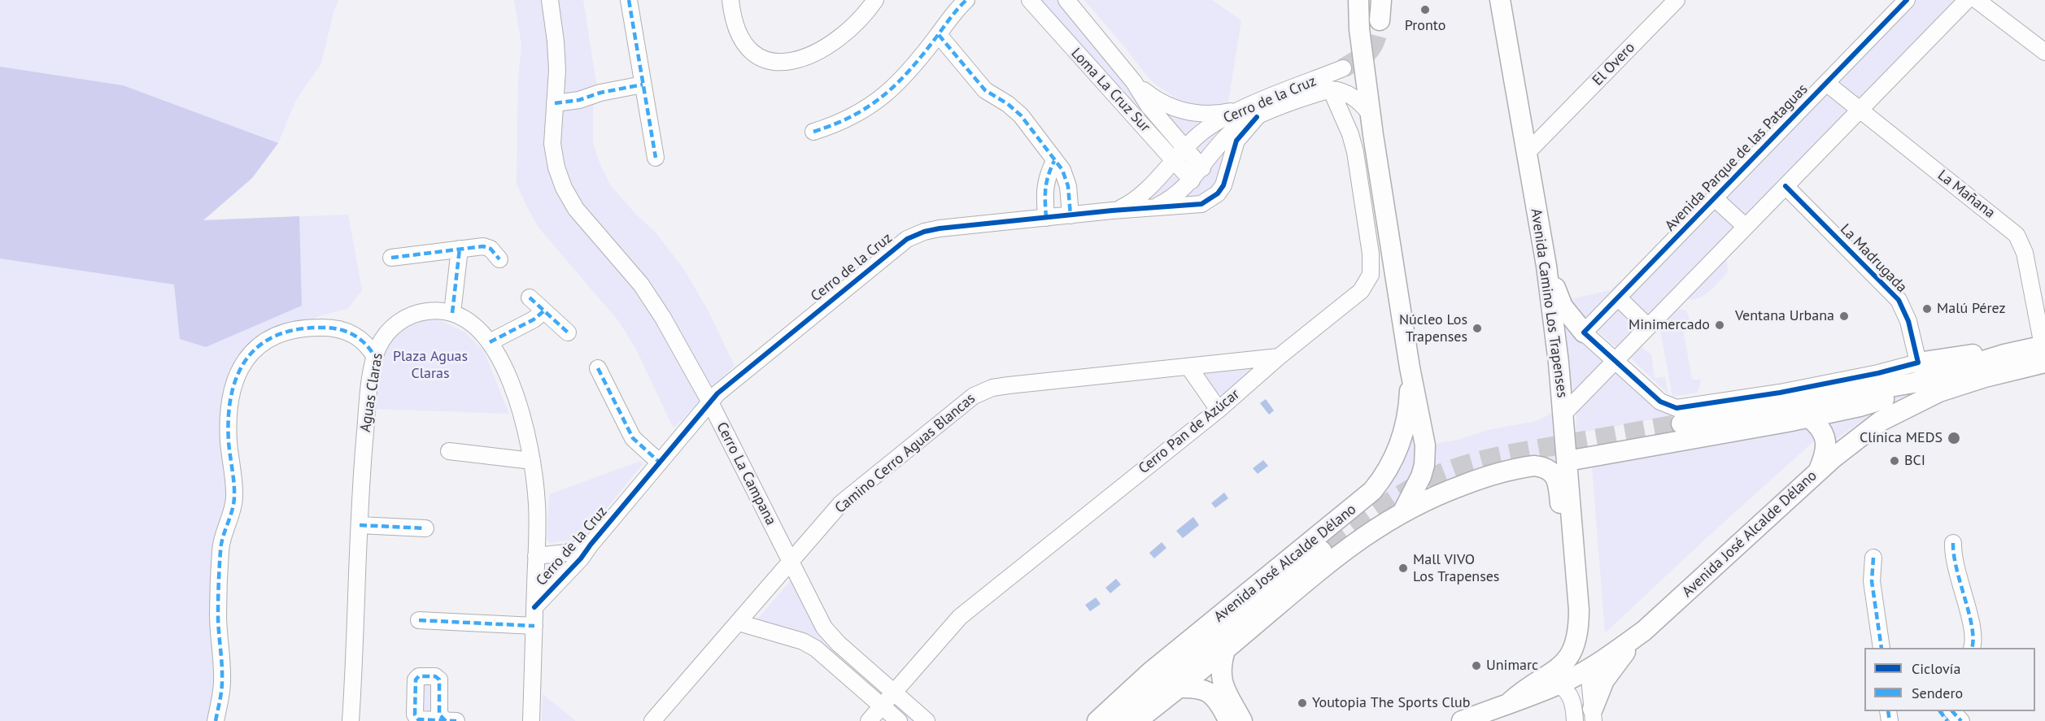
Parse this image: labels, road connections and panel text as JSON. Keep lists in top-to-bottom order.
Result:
{
  "streets": {
    "main road": ["Avenida Camino Los Trapenses", "Avenida José Alcalde Délano"],
    "street": [
      "El Overo",
      "Loma La Cruz Sur",
      "Cerro de la Cruz",
      "Avenida Parque de las Pataguas",
      "La Mañana",
      "La Madrugada",
      "Aguas Claras",
      "Cerro Pan de Azúcar",
      "Camino Cerro Aguas Blancas",
      "Cerro La Campana"
    ]
  },
  "crossings": [
    ["El Overo", "Avenida Camino Los Trapenses"],
    ["Loma La Cruz Sur", "Cerro de la Cruz"],
    ["Cerro de la Cruz", "Aguas Claras"],
    ["Cerro de la Cruz", "Cerro Pan de Azúcar"],
    ["Cerro de la Cruz", "Cerro La Campana"],
    ["Avenida Parque de las Pataguas", "La Mañana"],
    ["La Mañana", "Avenida José Alcalde Délano"],
    ["Avenida Camino Los Trapenses", "Avenida José Alcalde Délano"],
    ["Cerro Pan de Azúcar", "Camino Cerro Aguas Blancas"],
    ["Cerro Pan de Azúcar", "Cerro La Campana"],
    ["Camino Cerro Aguas Blancas", "Cerro La Campana"]
  ],
  "parks": ["Plaza Aguas Claras"],
  "places": [
    "Pronto",
    "Malú Pérez",
    "Ventana Urbana",
    "Minimercado",
    "Núcleo Los Trapenses",
    "Clínica MEDS",
    "BCI",
    "Mall VIVO Los Trapenses",
    "Unimarc",
    "Youtopia The Sports Club"
  ],
  "legend": ["Ciclovía", "Sendero"]
}
